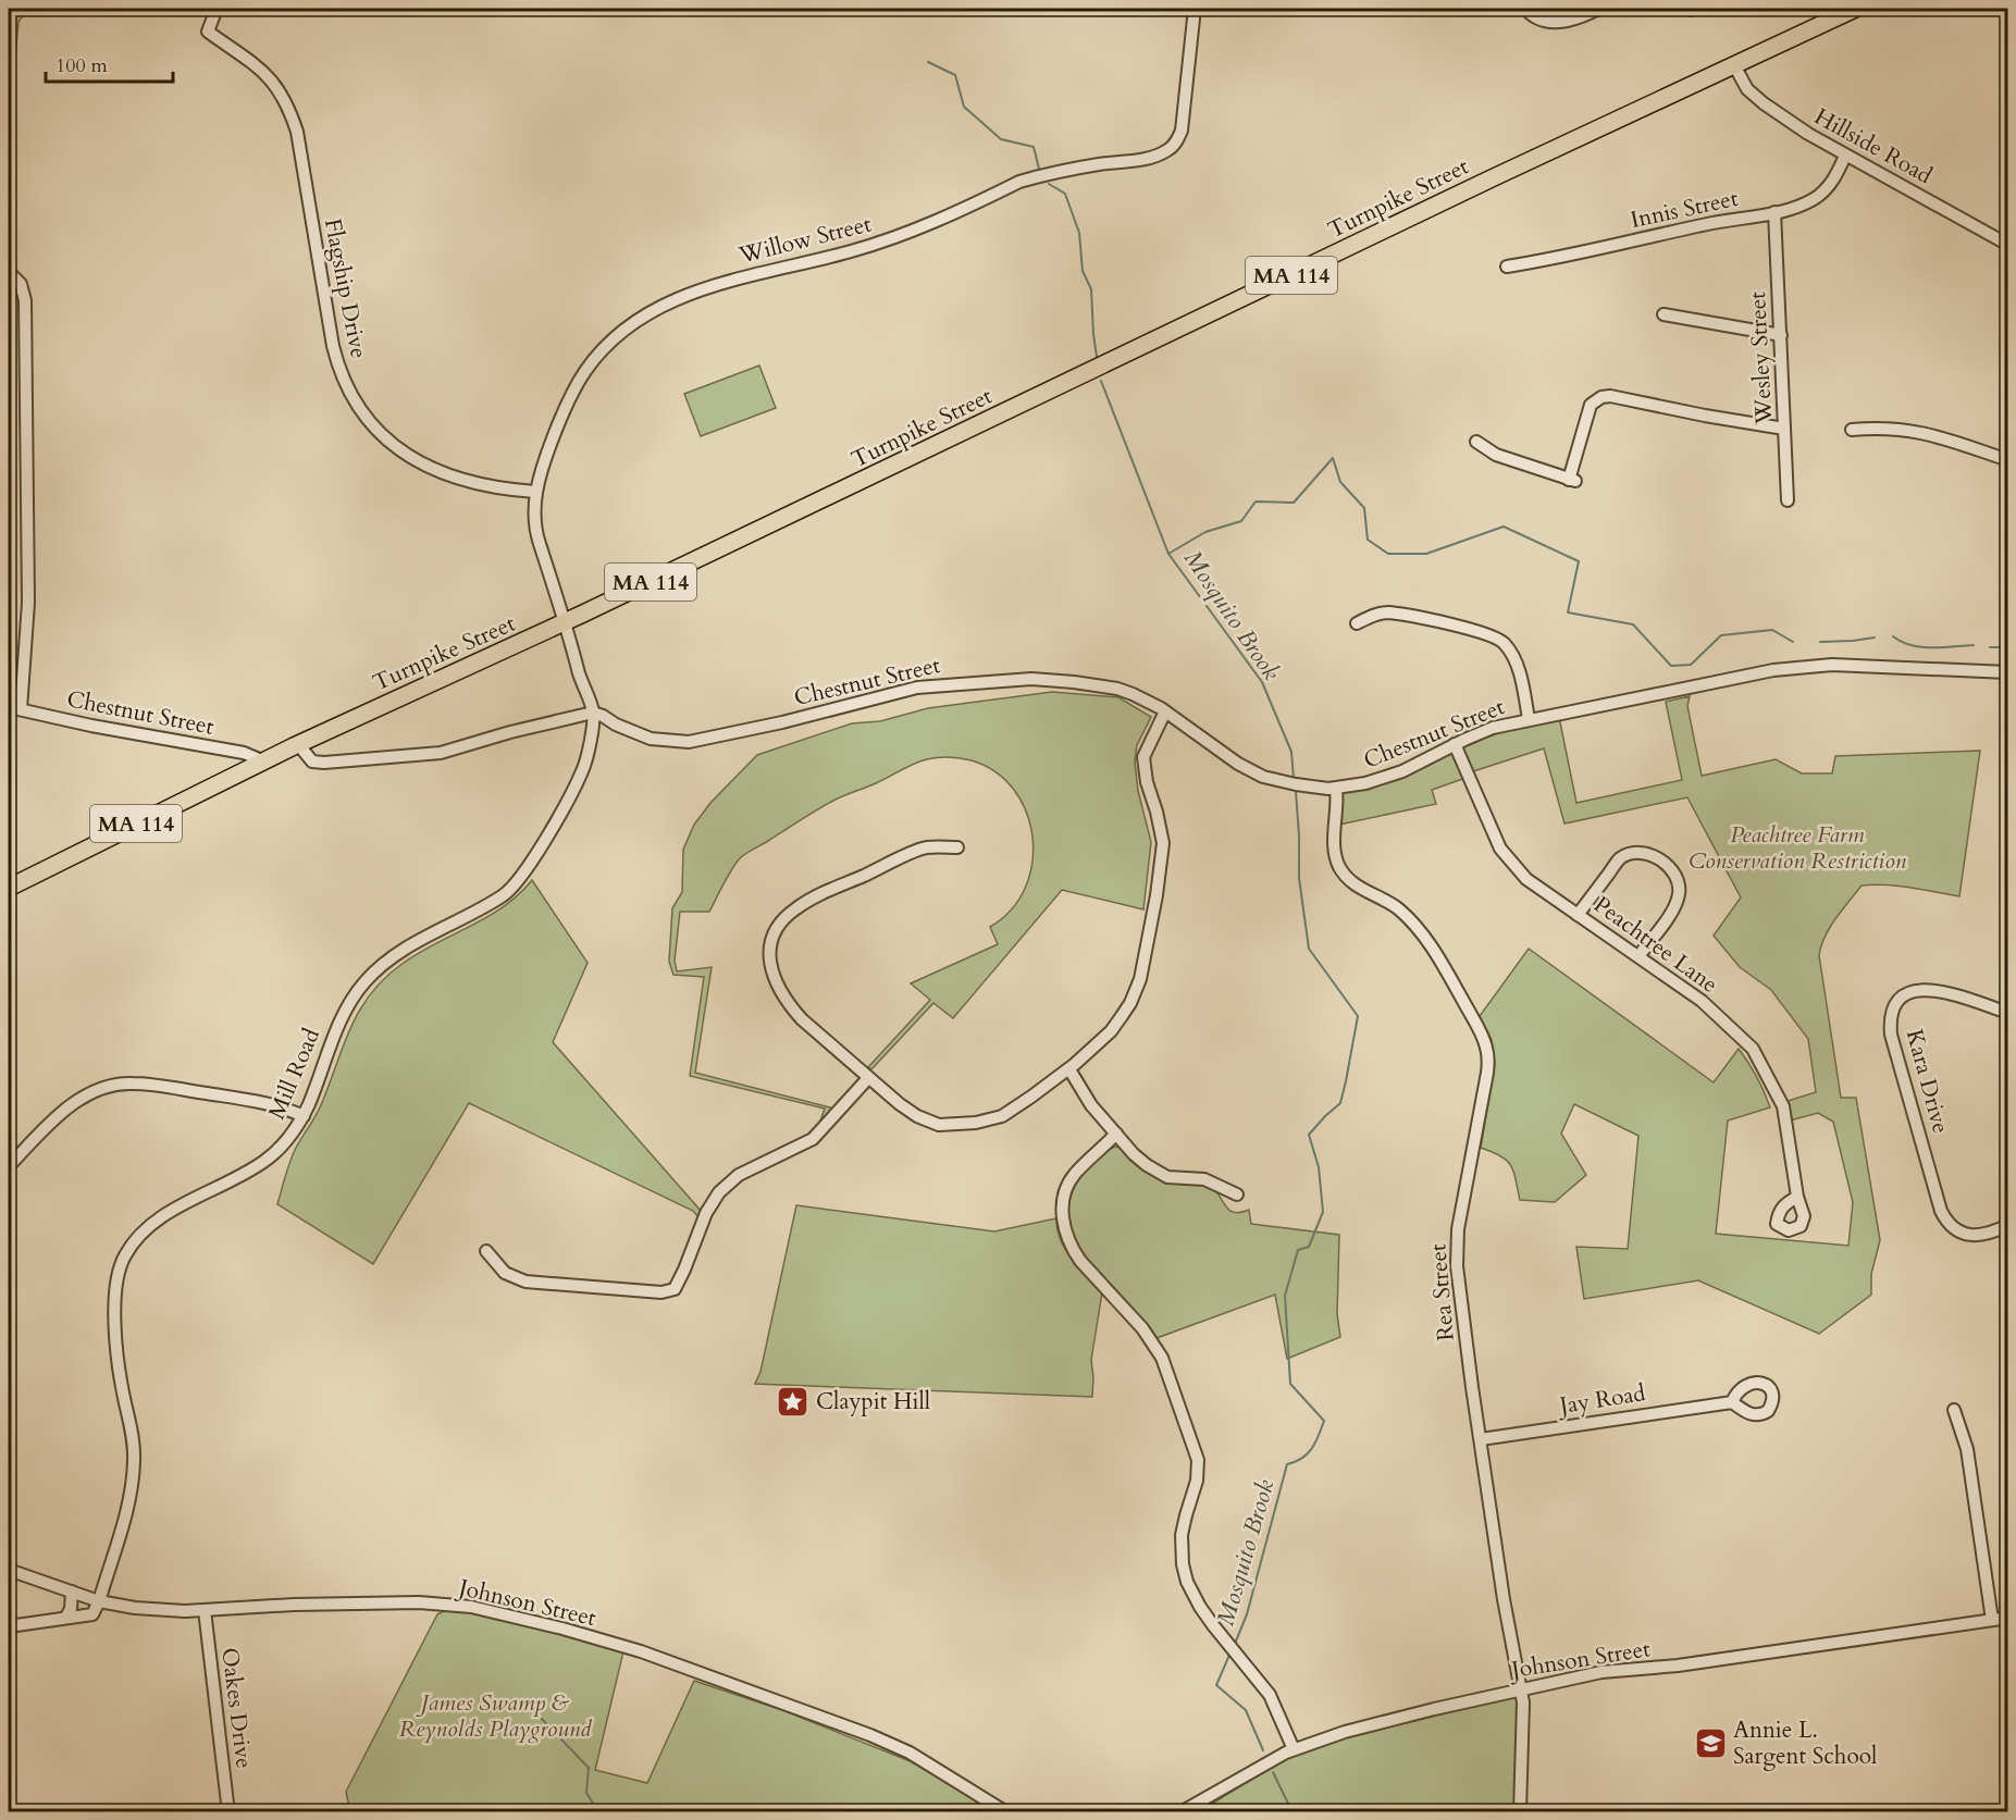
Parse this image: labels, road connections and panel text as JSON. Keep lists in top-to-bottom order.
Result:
{
  "streets": {
    "highway": ["Turnpike Street", "MA 114"],
    "street": [
      "Hillside Road",
      "Innis Street",
      "Willow Street",
      "Flagship Drive",
      "Wesley Street",
      "Chestnut Street",
      "Peachtree Lane",
      "Mill Road",
      "Kara Drive",
      "Rea Street",
      "Jay Road",
      "Johnson Street",
      "Oakes Drive"
    ]
  },
  "crossings": [
    ["Hillside Road", "Turnpike Street"],
    ["Hillside Road", "Innis Street"],
    ["Turnpike Street", "Willow Street"],
    ["Turnpike Street", "Chestnut Street"],
    ["Turnpike Street", "Mill Road"],
    ["Innis Street", "Wesley Street"],
    ["Willow Street", "Flagship Drive"],
    ["Willow Street", "Mill Road"],
    ["Chestnut Street", "Peachtree Lane"],
    ["Chestnut Street", "Mill Road"],
    ["Chestnut Street", "Rea Street"],
    ["Mill Road", "Johnson Street"],
    ["Rea Street", "Jay Road"],
    ["Rea Street", "Johnson Street"],
    ["Johnson Street", "Oakes Drive"]
  ],
  "water": ["Mosquito Brook"],
  "parks": ["Peachtree Farm Conservation Restriction", "James Swamp & Reynolds Playground"],
  "places": {
    "place": ["Claypit Hill"],
    "school or university": ["Annie L. Sargent School"]
  },
  "scale_bar": "100 m"
}
